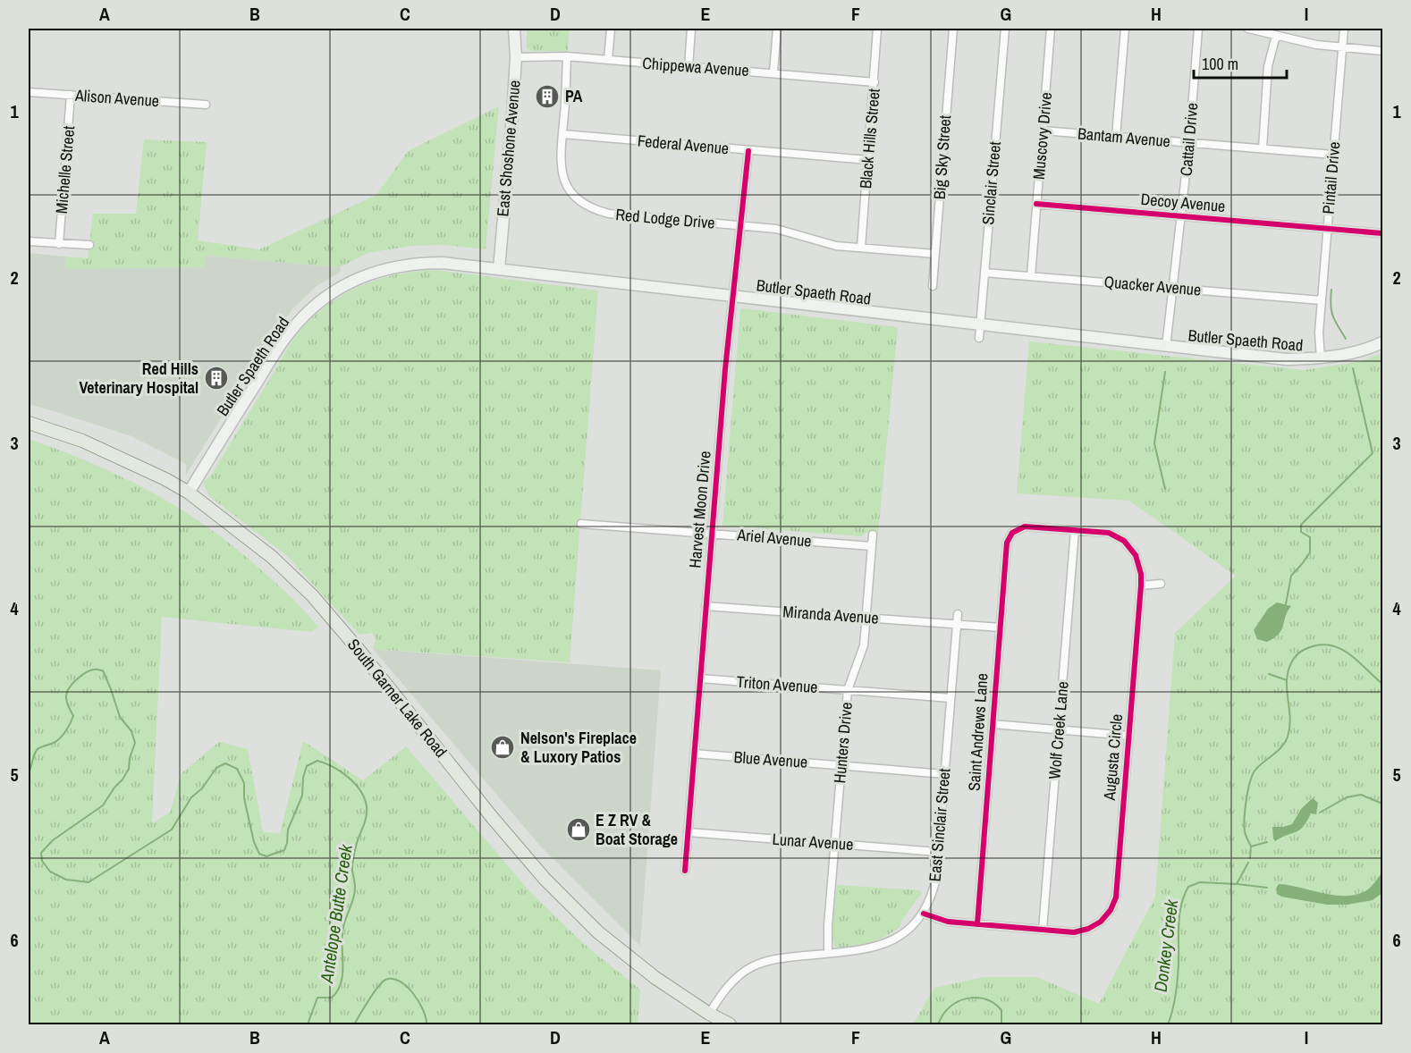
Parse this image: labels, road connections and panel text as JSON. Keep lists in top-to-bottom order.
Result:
{
  "streets": {
    "main road": ["East Shoshone Avenue", "Butler Spaeth Road", "South Garner Lake Road"],
    "street": [
      "Chippewa Avenue",
      "Alison Avenue",
      "Muscovy Drive",
      "Bantam Avenue",
      "Black Hills Street",
      "Cattail Drive",
      "Federal Avenue",
      "Big Sky Street",
      "Michelle Street",
      "Pintail Drive",
      "Sinclair Street",
      "Decoy Avenue",
      "Red Lodge Drive",
      "Quacker Avenue",
      "Harvest Moon Drive",
      "Ariel Avenue",
      "Miranda Avenue",
      "Triton Avenue",
      "Wolf Creek Lane",
      "Saint Andrews Lane",
      "Hunters Drive",
      "Augusta Circle",
      "Blue Avenue",
      "East Sinclair Street",
      "Lunar Avenue"
    ]
  },
  "crossings": [
    ["Chippewa Avenue", "Black Hills Street"],
    ["Chippewa Avenue", "East Shoshone Avenue"],
    ["Chippewa Avenue", "Red Lodge Drive"],
    ["Alison Avenue", "Michelle Street"],
    ["Muscovy Drive", "Bantam Avenue"],
    ["Muscovy Drive", "Decoy Avenue"],
    ["Muscovy Drive", "Quacker Avenue"],
    ["Bantam Avenue", "Cattail Drive"],
    ["Bantam Avenue", "Pintail Drive"],
    ["Black Hills Street", "Federal Avenue"],
    ["Black Hills Street", "Red Lodge Drive"],
    ["Cattail Drive", "Decoy Avenue"],
    ["Cattail Drive", "Quacker Avenue"],
    ["Cattail Drive", "Butler Spaeth Road"],
    ["Federal Avenue", "Red Lodge Drive"],
    ["Federal Avenue", "Harvest Moon Drive"],
    ["East Shoshone Avenue", "Butler Spaeth Road"],
    ["Big Sky Street", "Red Lodge Drive"],
    ["Pintail Drive", "Decoy Avenue"],
    ["Pintail Drive", "Quacker Avenue"],
    ["Pintail Drive", "Butler Spaeth Road"],
    ["Sinclair Street", "Quacker Avenue"],
    ["Sinclair Street", "Butler Spaeth Road"],
    ["Red Lodge Drive", "Harvest Moon Drive"],
    ["Butler Spaeth Road", "Harvest Moon Drive"],
    ["Butler Spaeth Road", "South Garner Lake Road"],
    ["Harvest Moon Drive", "Ariel Avenue"],
    ["Harvest Moon Drive", "Miranda Avenue"],
    ["Harvest Moon Drive", "Triton Avenue"],
    ["Harvest Moon Drive", "Blue Avenue"],
    ["Harvest Moon Drive", "Lunar Avenue"],
    ["Ariel Avenue", "Hunters Drive"],
    ["Miranda Avenue", "Saint Andrews Lane"],
    ["Miranda Avenue", "Hunters Drive"],
    ["Miranda Avenue", "East Sinclair Street"],
    ["Triton Avenue", "Hunters Drive"],
    ["Triton Avenue", "East Sinclair Street"],
    ["South Garner Lake Road", "East Sinclair Street"],
    ["Wolf Creek Lane", "Augusta Circle"],
    ["Saint Andrews Lane", "Augusta Circle"],
    ["Hunters Drive", "Blue Avenue"],
    ["Hunters Drive", "East Sinclair Street"],
    ["Hunters Drive", "Lunar Avenue"],
    ["Augusta Circle", "East Sinclair Street"],
    ["Blue Avenue", "East Sinclair Street"],
    ["East Sinclair Street", "Lunar Avenue"]
  ],
  "water": ["Antelope Butte Creek", "Donkey Creek"],
  "places": {
    "building": ["PA", "Red Hills Veterinary Hospital"],
    "shop": ["Nelson's Fireplace & Luxory Patios", "E Z RV & Boat Storage"]
  },
  "scale_bar": "100 m",
  "grid": {
    "columns": [
      "A",
      "B",
      "C",
      "D",
      "E",
      "F",
      "G",
      "H",
      "I"
    ],
    "rows": [
      "1",
      "2",
      "3",
      "4",
      "5",
      "6"
    ]
  }
}
